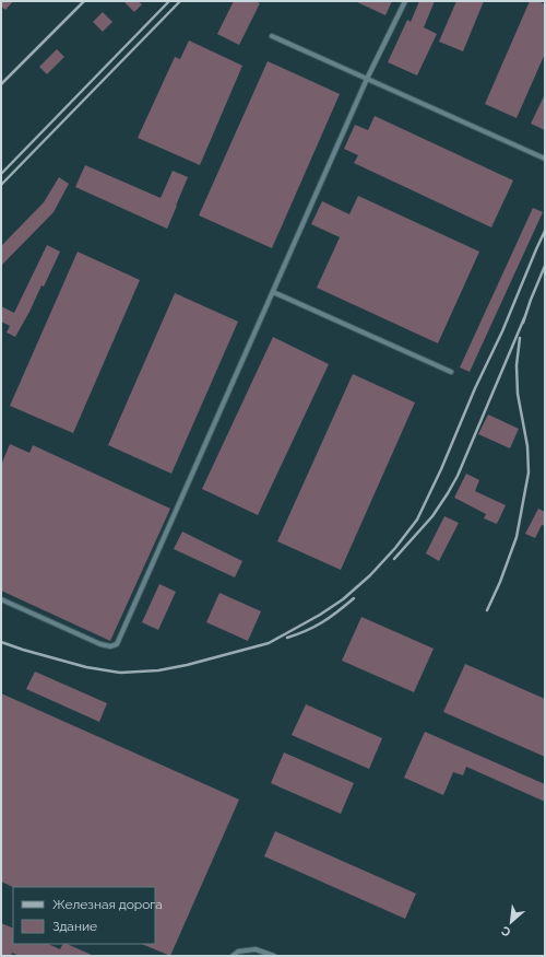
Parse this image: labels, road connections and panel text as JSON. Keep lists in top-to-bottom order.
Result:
{
  "legend": ["Железная дорога", "Здание"],
  "north": "bottom left"
}
